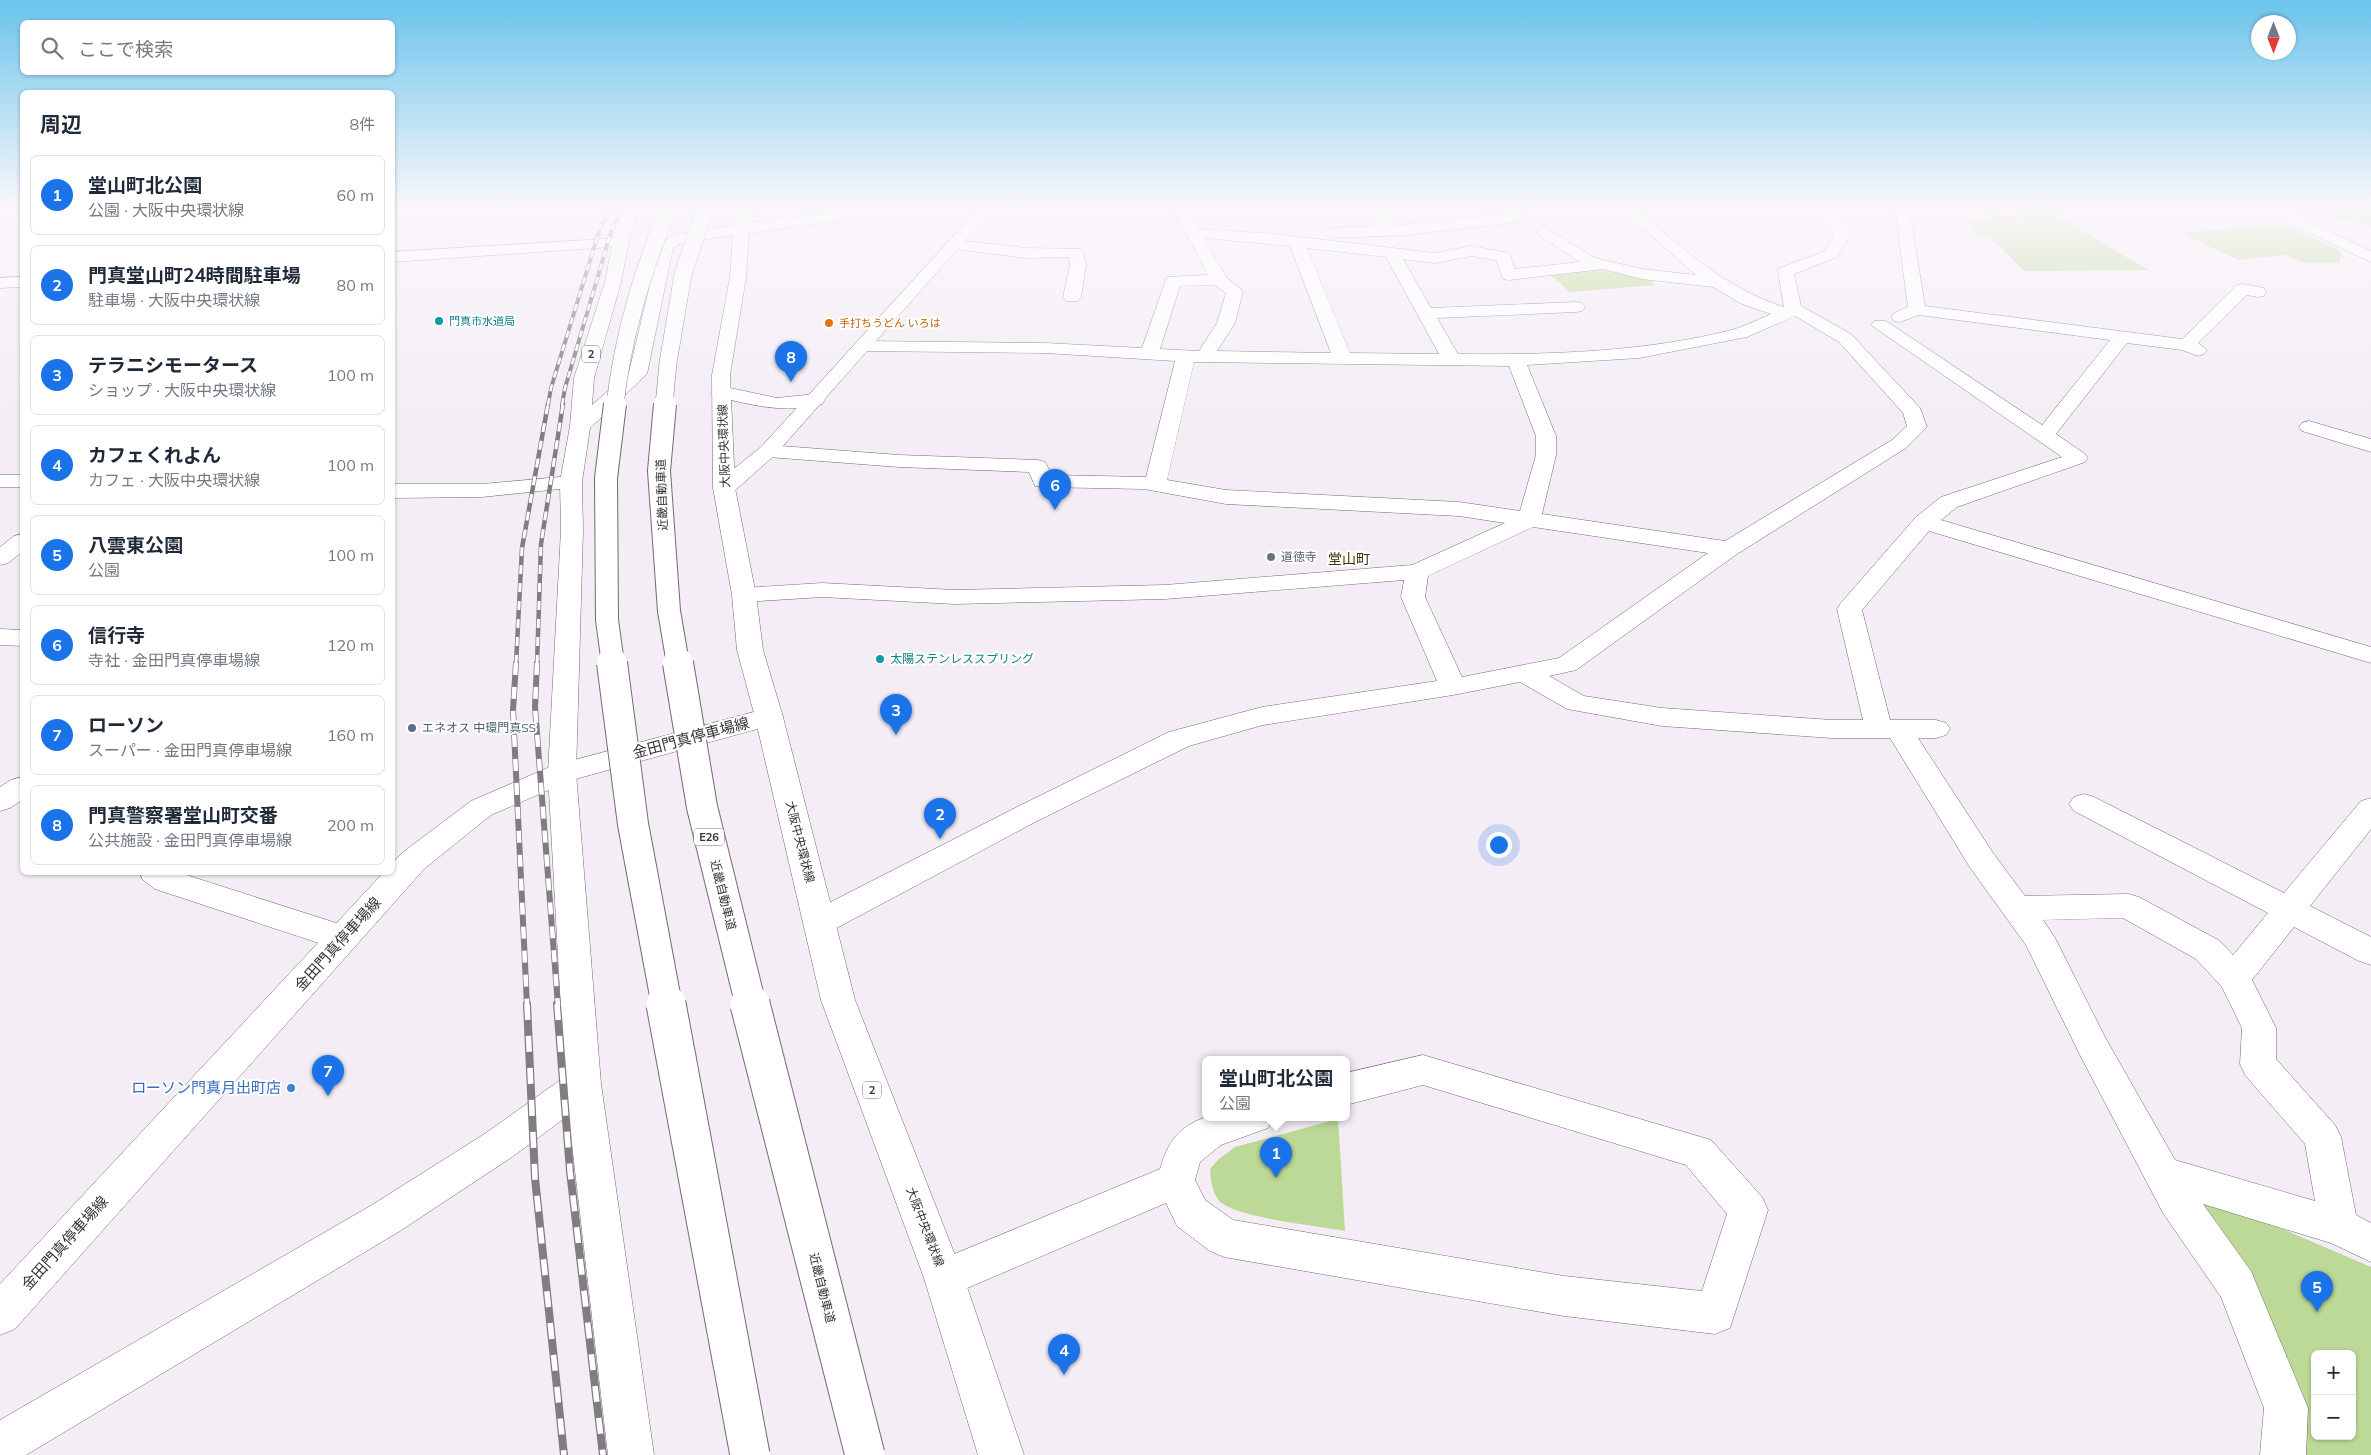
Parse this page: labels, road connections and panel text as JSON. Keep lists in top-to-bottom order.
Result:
{
  "streets": {
    "main road": [
      "2",
      "大阪中央環状線",
      "近畿自動車道",
      "金田門真停車場線",
      "E26"
    ]
  },
  "crossings": [
    ["2", "金田門真停車場線"],
    ["大阪中央環状線", "金田門真停車場線"]
  ],
  "districts": ["堂山町"],
  "places": [
    "門真市水道局",
    "手打ちうどん いろは",
    "道徳寺",
    "太陽ステンレススプリング",
    "エネオス 中環門真SS",
    "ローソン門真月出町店"
  ],
  "north": "bottom",
  "page": {
    "search": "ここで検索",
    "heading": ["周辺", "8件"],
    "list": [
      {
        "mark": "1",
        "name": "堂山町北公園",
        "note": "公園 · 大阪中央環状線",
        "value": "60 m"
      },
      {
        "mark": "2",
        "name": "門真堂山町24時間駐車場",
        "note": "駐車場 · 大阪中央環状線",
        "value": "80 m"
      },
      {
        "mark": "3",
        "name": "テラニシモータース",
        "note": "ショップ · 大阪中央環状線",
        "value": "100 m"
      },
      {
        "mark": "4",
        "name": "カフェくれよん",
        "note": "カフェ · 大阪中央環状線",
        "value": "100 m"
      },
      {
        "mark": "5",
        "name": "八雲東公園",
        "note": "公園",
        "value": "100 m"
      },
      {
        "mark": "6",
        "name": "信行寺",
        "note": "寺社 · 金田門真停車場線",
        "value": "120 m"
      },
      {
        "mark": "7",
        "name": "ローソン",
        "note": "スーパー · 金田門真停車場線",
        "value": "160 m"
      },
      {
        "mark": "8",
        "name": "門真警察署堂山町交番",
        "note": "公共施設 · 金田門真停車場線",
        "value": "200 m"
      }
    ],
    "pins": [
      "8",
      "6",
      "3",
      "2",
      "7",
      "1",
      "5",
      "4"
    ],
    "popup": ["堂山町北公園", "公園"],
    "map_buttons": ["+", "−"]
  }
}
